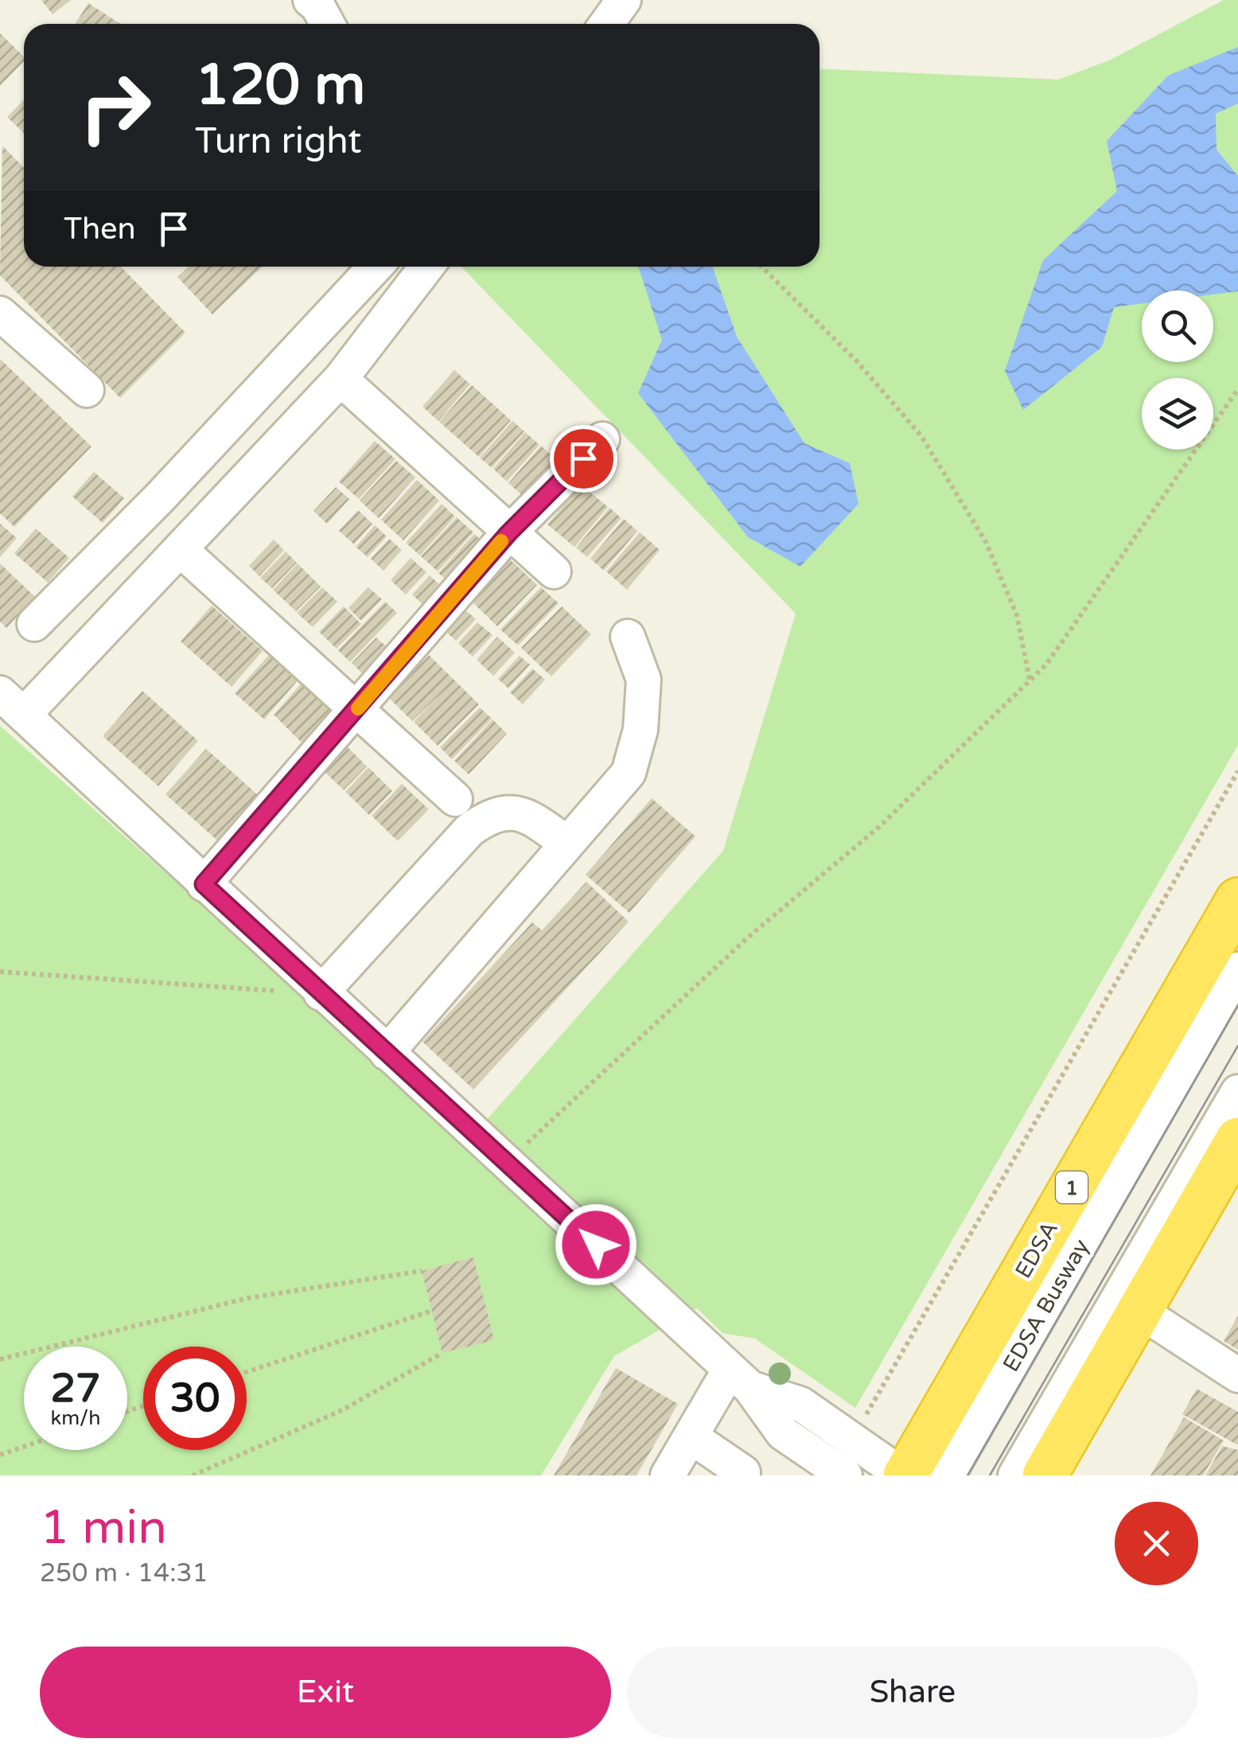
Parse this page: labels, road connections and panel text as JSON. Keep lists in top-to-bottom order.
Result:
{
  "streets": {
    "highway": ["1", "EDSA"],
    "street": ["EDSA Busway"]
  },
  "page": {
    "turn": ["120 m", "Turn right"],
    "then": "Then",
    "speed": "27 km/h",
    "limit": "30",
    "heading": ["1 min", "250 m · 14:31"],
    "buttons": ["Exit", "Share"]
  }
}
